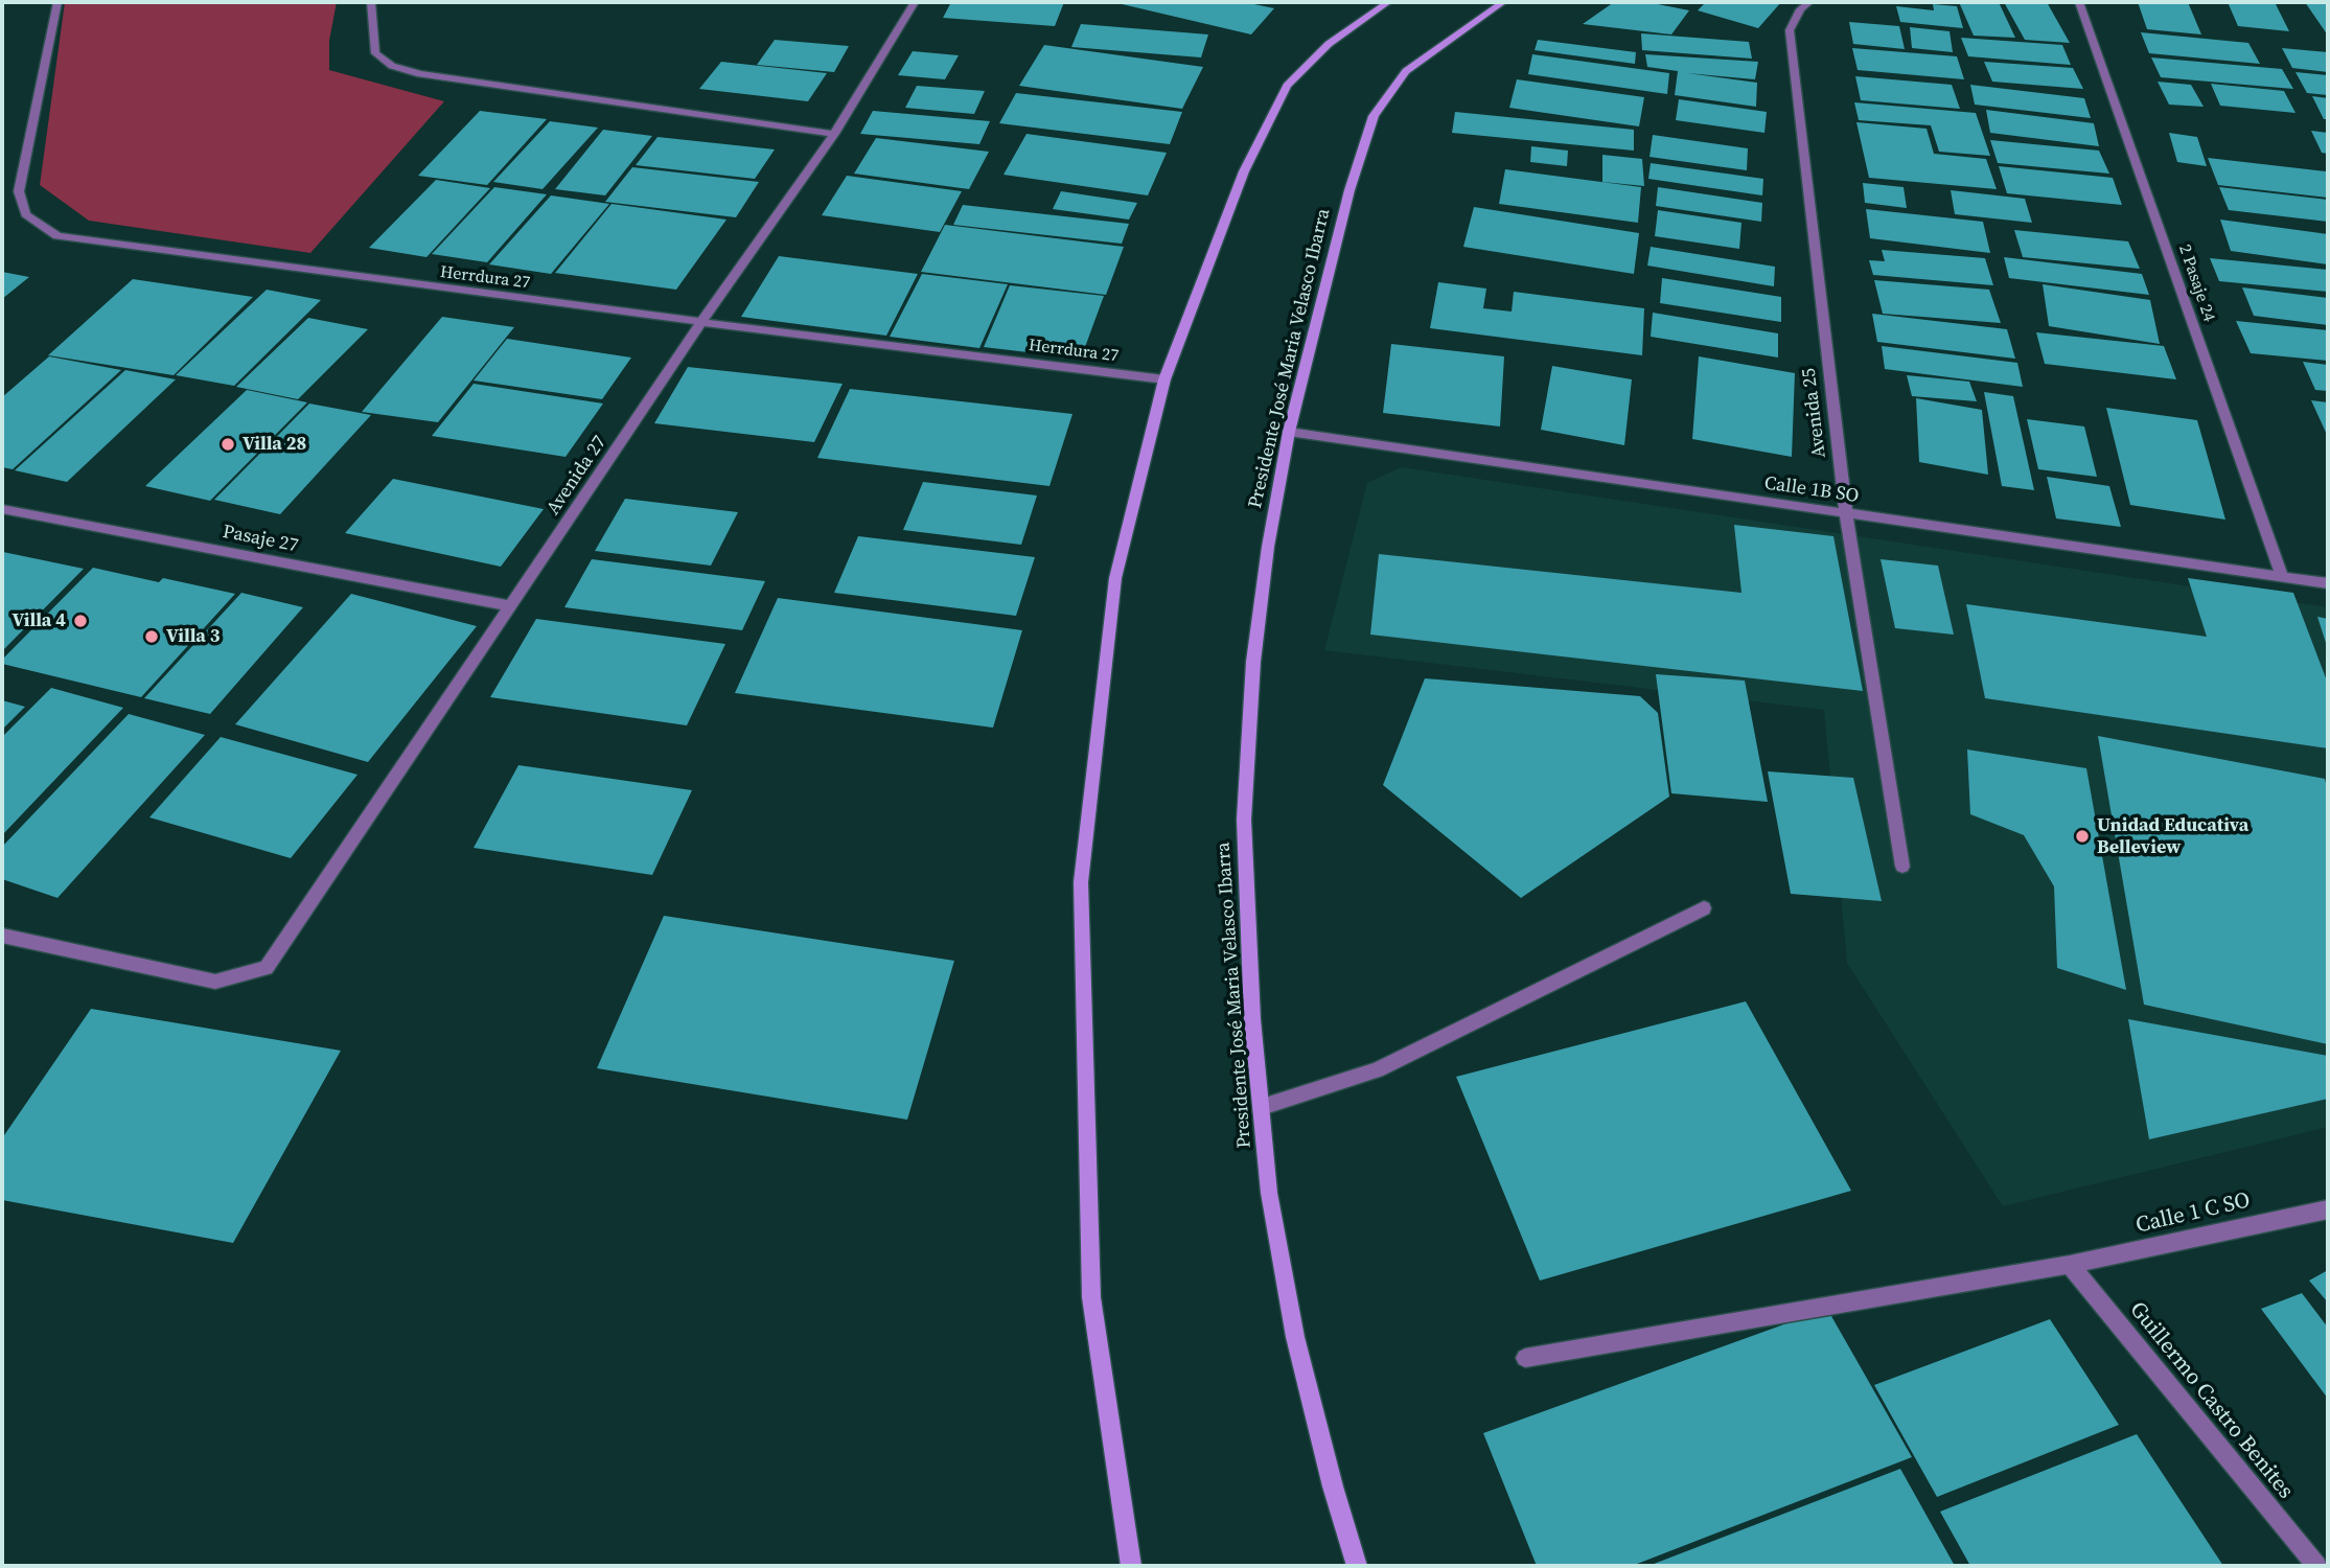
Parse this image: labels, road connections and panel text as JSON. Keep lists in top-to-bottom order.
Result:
{
  "streets": {
    "main road": ["Presidente José Maria Velasco Ibarra"],
    "street": [
      "Herrdura 27",
      "2 Pasaje 24",
      "Avenida 25",
      "Avenida 27",
      "Calle 1B SO",
      "Pasaje 27",
      "Calle 1 C SO",
      "Guillermo Castro Benites"
    ]
  },
  "crossings": [
    ["Herrdura 27", "Avenida 27"],
    ["2 Pasaje 24", "Calle 1B SO"],
    ["Presidente José Maria Velasco Ibarra", "Calle 1B SO"],
    ["Avenida 25", "Calle 1B SO"],
    ["Avenida 27", "Pasaje 27"],
    ["Calle 1 C SO", "Guillermo Castro Benites"]
  ],
  "places": [
    "Villa 28",
    "Villa 4",
    "Villa 3",
    "Unidad Educativa Belleview"
  ]
}
